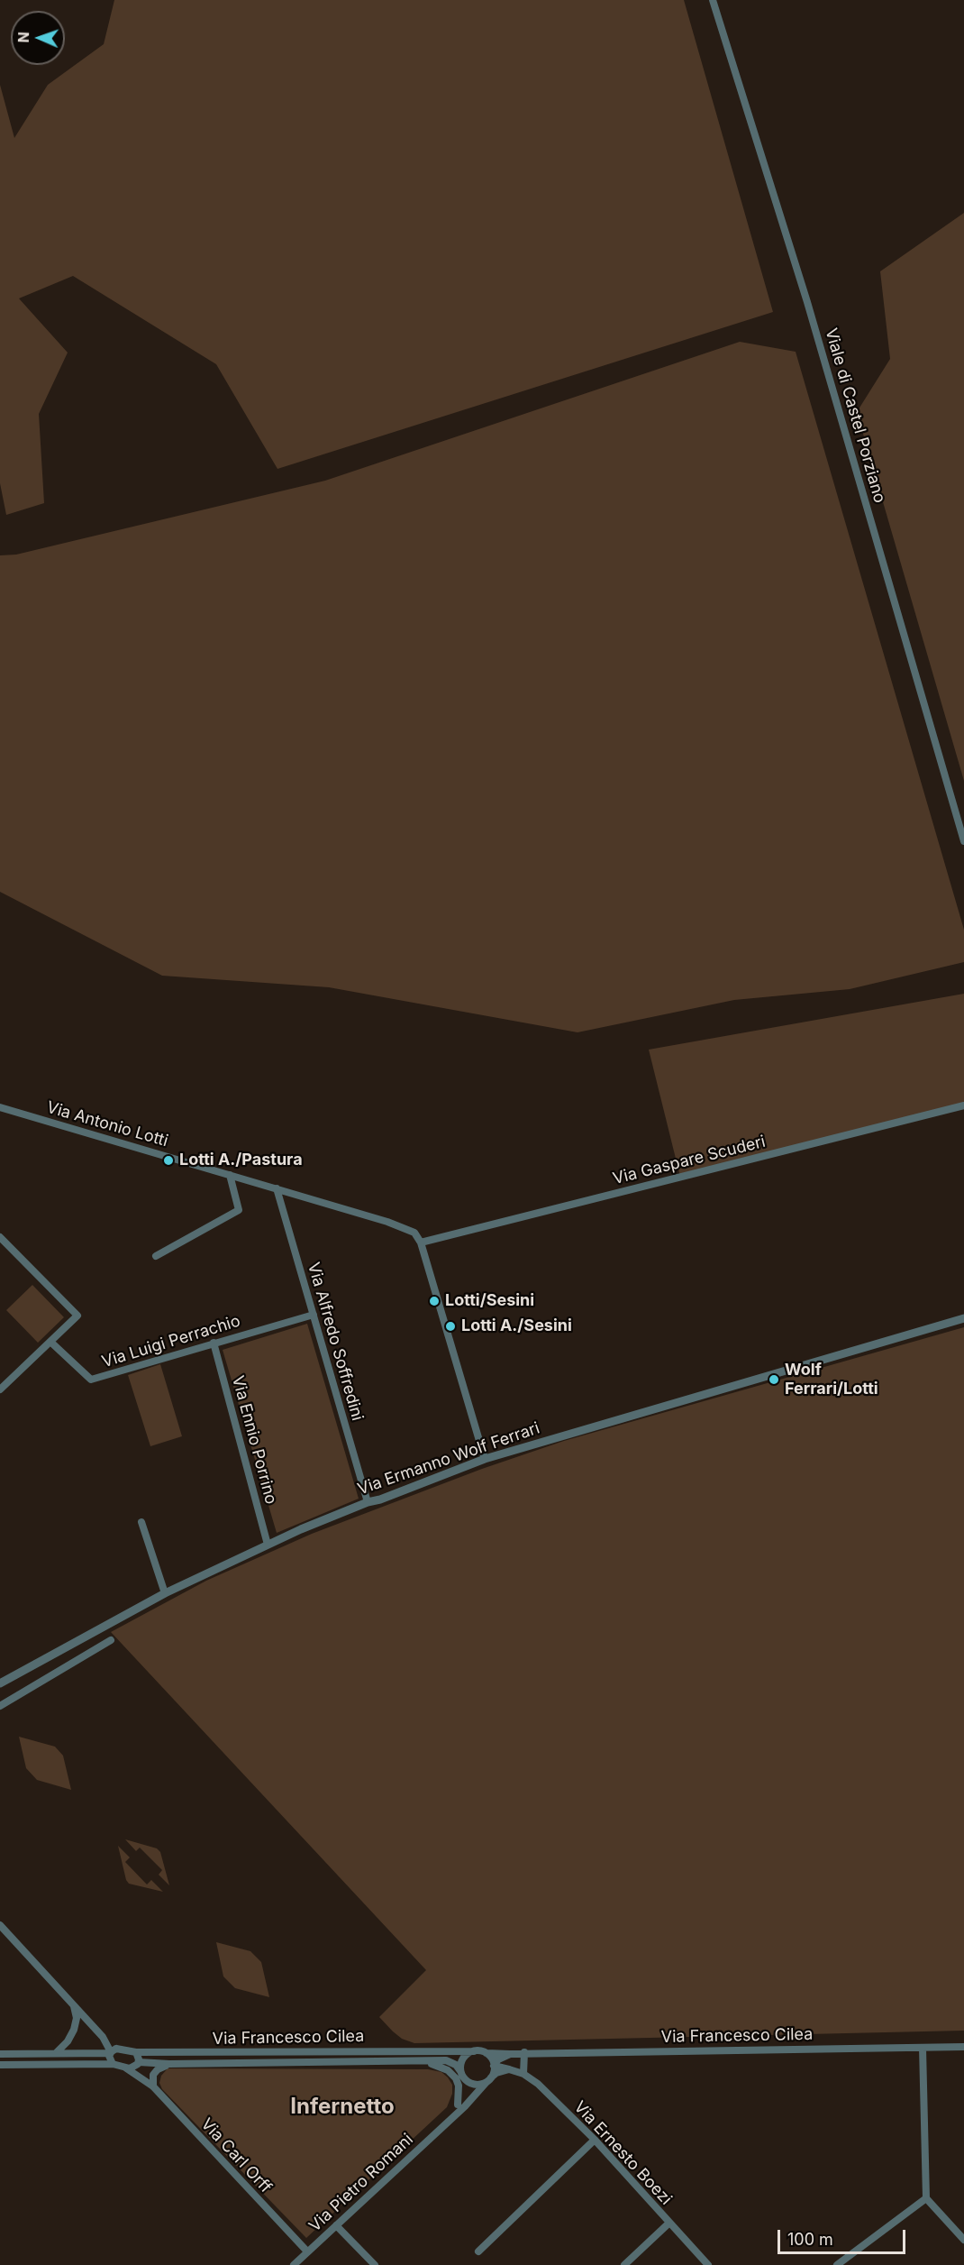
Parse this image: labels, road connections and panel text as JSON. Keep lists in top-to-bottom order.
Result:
{
  "streets": {
    "street": [
      "Viale di Castel Porziano",
      "Via Antonio Lotti",
      "Via Gaspare Scuderi",
      "Via Luigi Perrachio",
      "Via Alfredo Soffredini",
      "Via Ennio Porrino",
      "Via Ermanno Wolf Ferrari",
      "Via Francesco Cilea",
      "Via Ernesto Boezi",
      "Via Carl Orff",
      "Via Pietro Romani"
    ]
  },
  "crossings": [
    ["Via Antonio Lotti", "Via Gaspare Scuderi"],
    ["Via Antonio Lotti", "Via Alfredo Soffredini"],
    ["Via Luigi Perrachio", "Via Alfredo Soffredini"],
    ["Via Luigi Perrachio", "Via Ennio Porrino"],
    ["Via Alfredo Soffredini", "Via Ermanno Wolf Ferrari"],
    ["Via Ennio Porrino", "Via Ermanno Wolf Ferrari"],
    ["Via Francesco Cilea", "Via Ernesto Boezi"],
    ["Via Francesco Cilea", "Via Carl Orff"],
    ["Via Francesco Cilea", "Via Pietro Romani"],
    ["Via Ernesto Boezi", "Via Pietro Romani"],
    ["Via Carl Orff", "Via Pietro Romani"]
  ],
  "districts": ["Infernetto"],
  "places": [
    "Lotti A./Pastura",
    "Lotti/Sesini",
    "Lotti A./Sesini",
    "Wolf Ferrari/Lotti"
  ],
  "scale_bar": "100 m",
  "north": "left"
}
